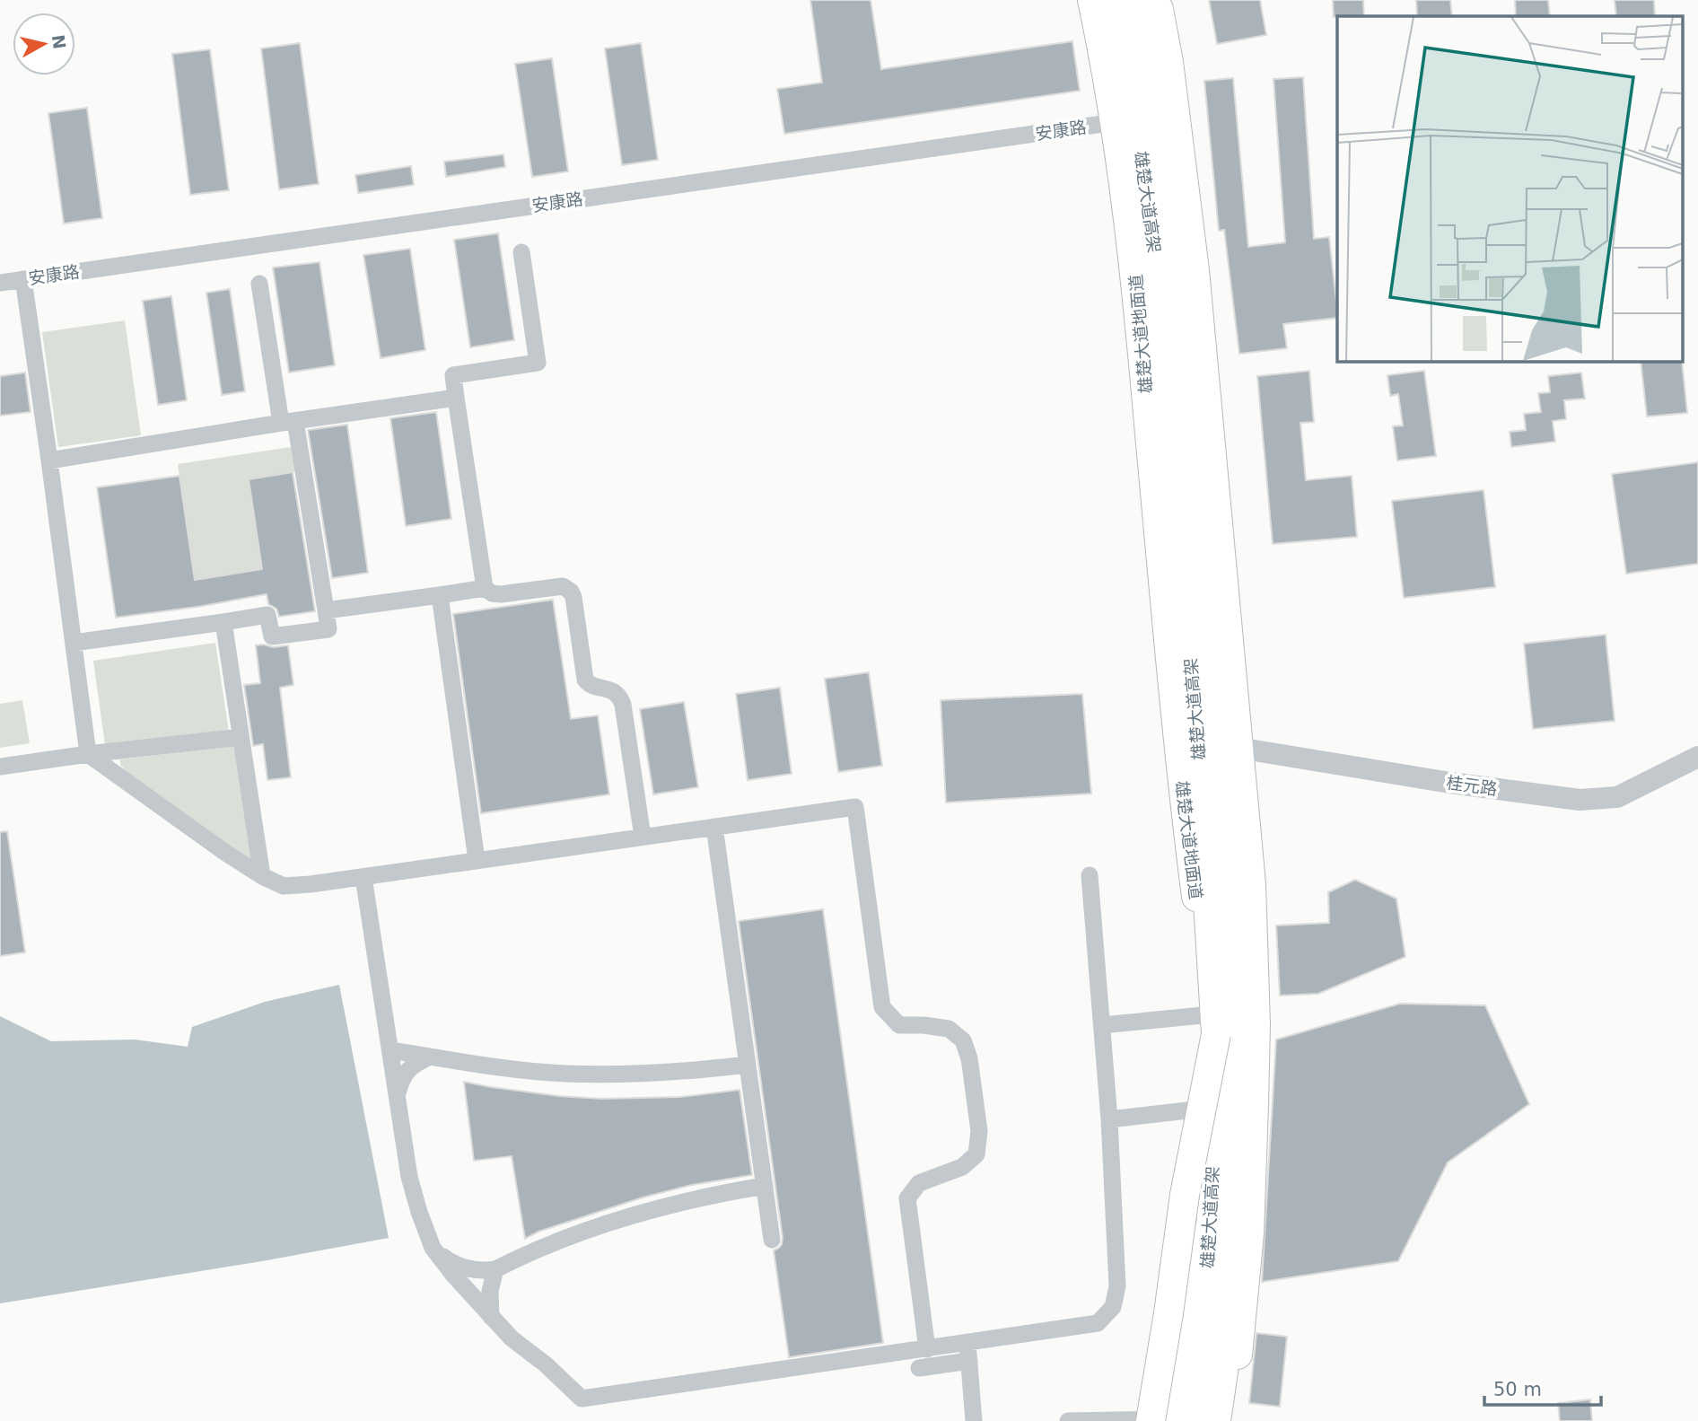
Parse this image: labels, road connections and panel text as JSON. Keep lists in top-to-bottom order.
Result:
{
  "streets": {
    "main road": ["雄楚大道高架", "雄楚大道地面道"],
    "street": ["安康路", "桂元路"]
  },
  "crossings": [
    ["安康路", "雄楚大道地面道"],
    ["雄楚大道高架", "雄楚大道地面道"]
  ],
  "scale_bar": "50 m",
  "north": "right"
}
